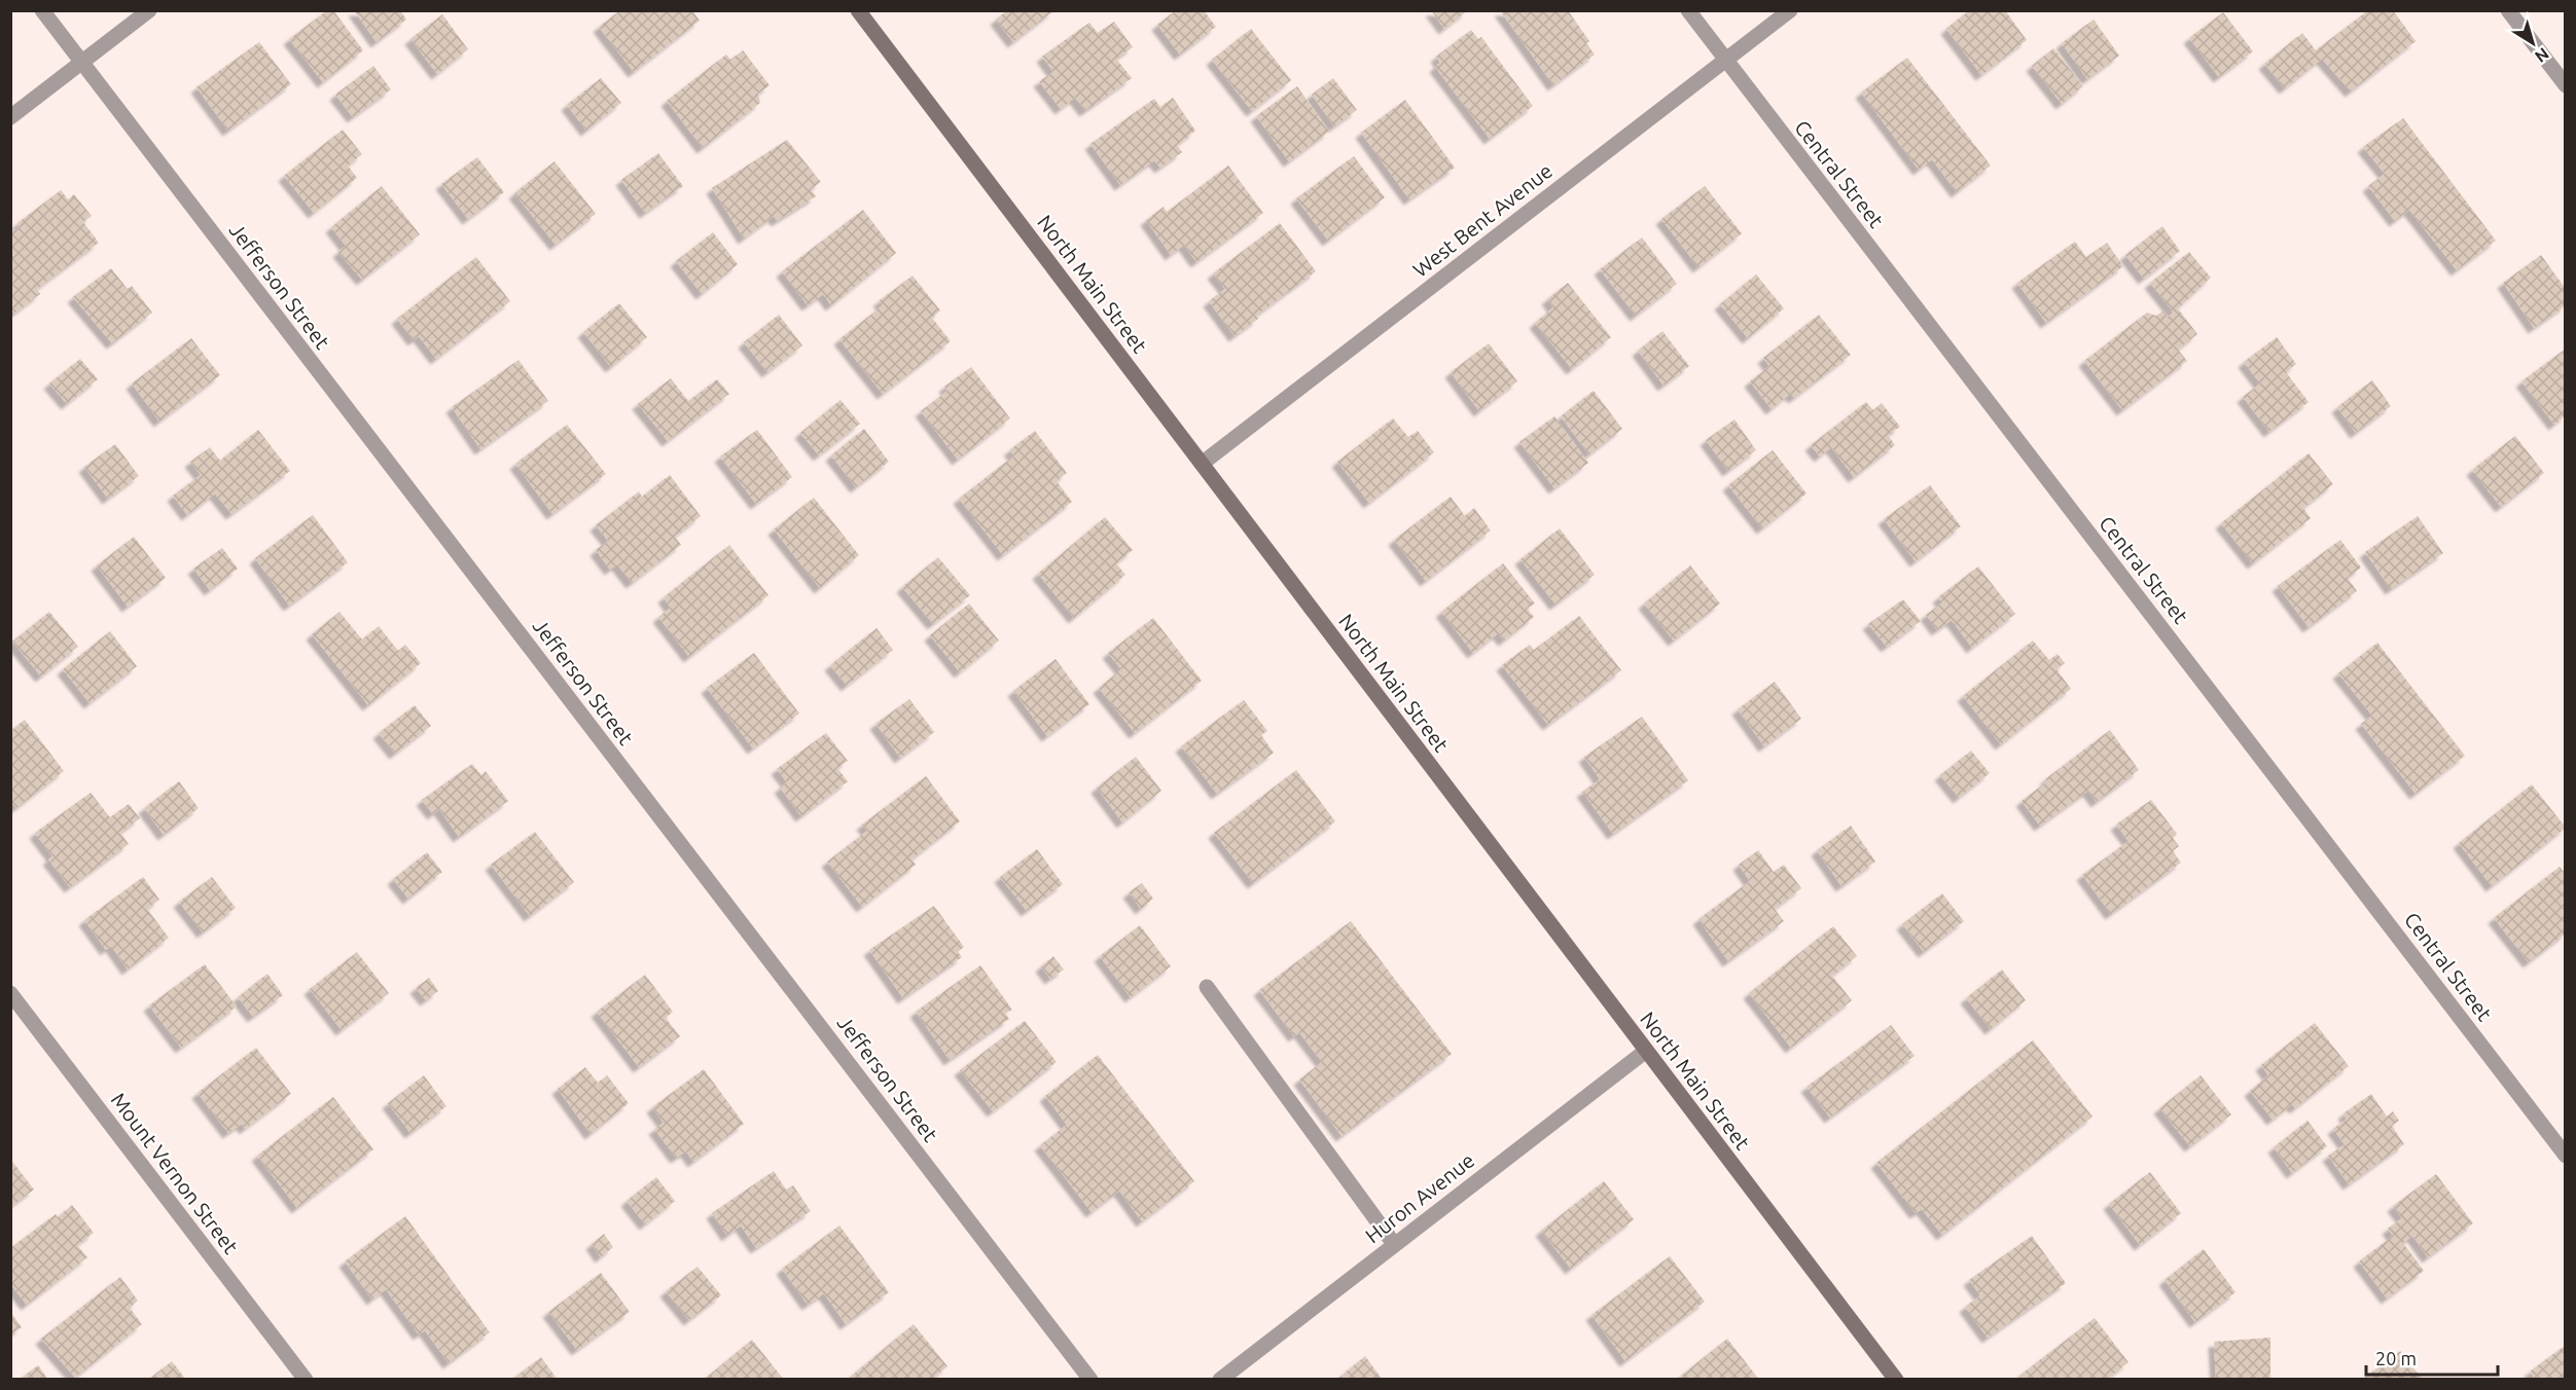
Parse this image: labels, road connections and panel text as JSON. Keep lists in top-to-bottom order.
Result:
{
  "streets": {
    "main road": ["North Main Street"],
    "street": [
      "Central Street",
      "West Bent Avenue",
      "Jefferson Street",
      "Mount Vernon Street",
      "Huron Avenue"
    ]
  },
  "crossings": [
    ["Central Street", "West Bent Avenue"],
    ["West Bent Avenue", "North Main Street"],
    ["North Main Street", "Huron Avenue"]
  ],
  "scale_bar": "20 m",
  "north": "bottom right"
}
